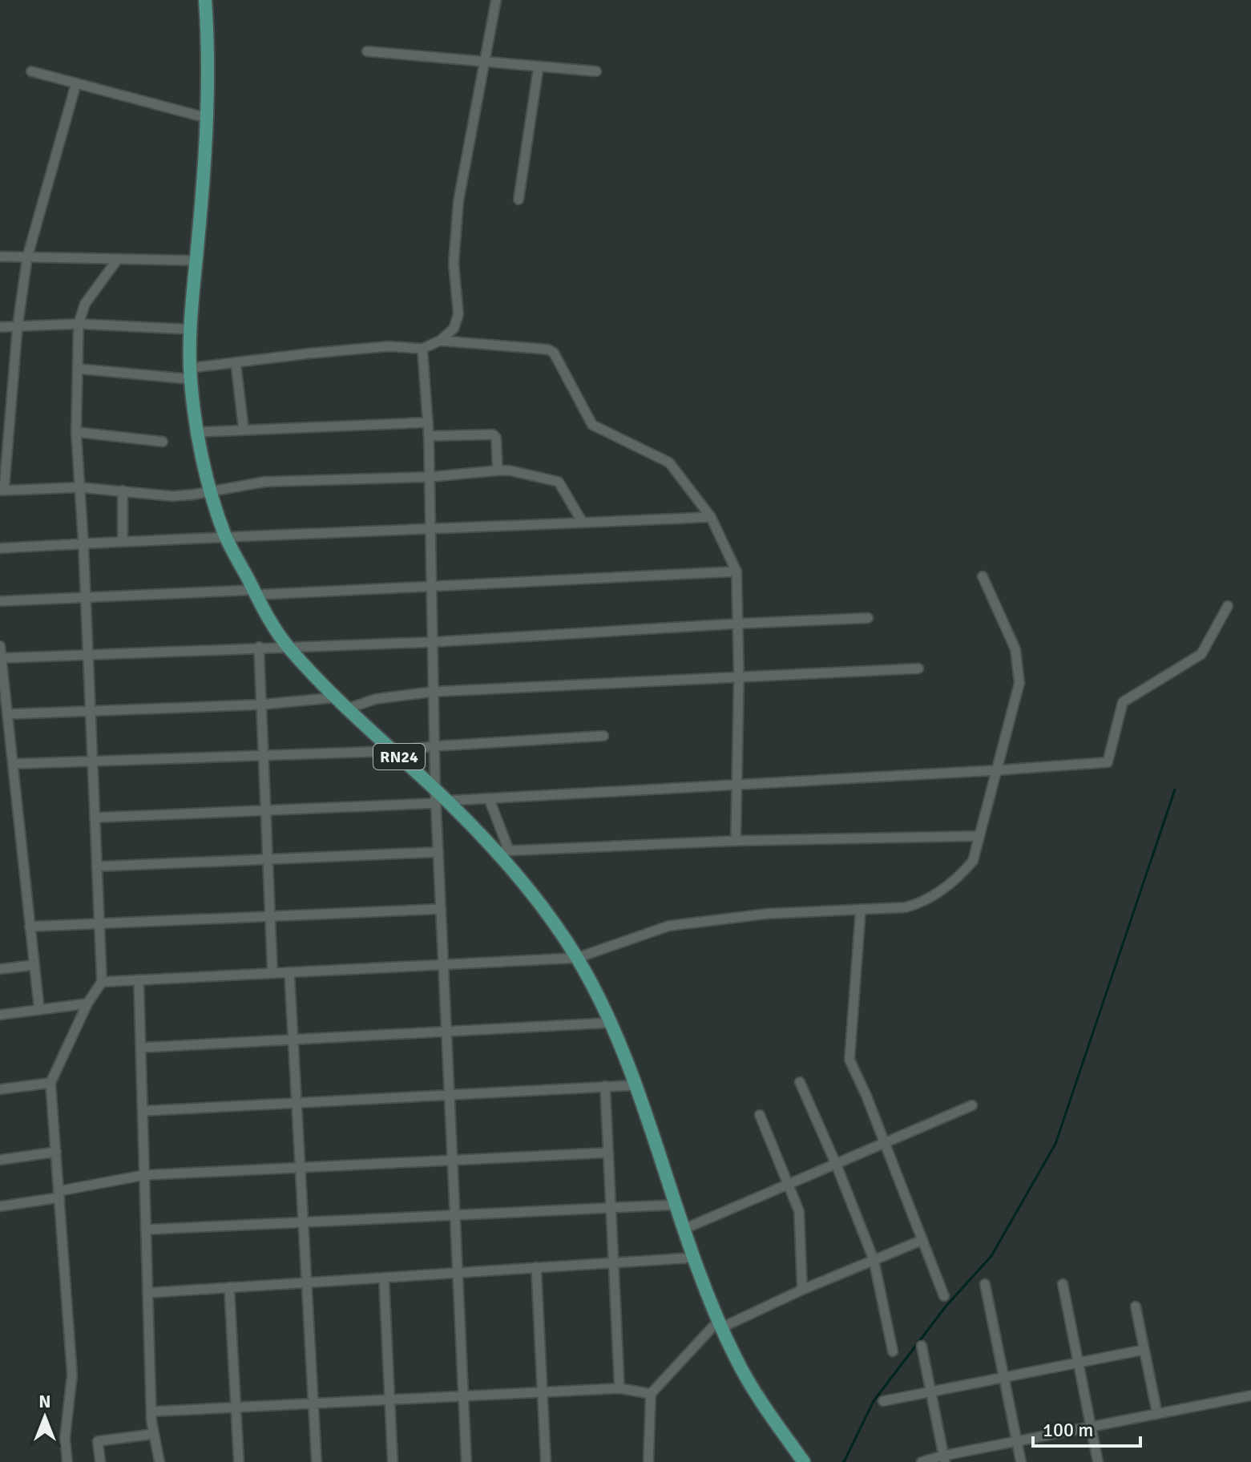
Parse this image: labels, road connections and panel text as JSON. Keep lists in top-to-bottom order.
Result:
{
  "streets": {
    "main road": ["RN24"]
  },
  "scale_bar": "100 m",
  "north": "top"
}
